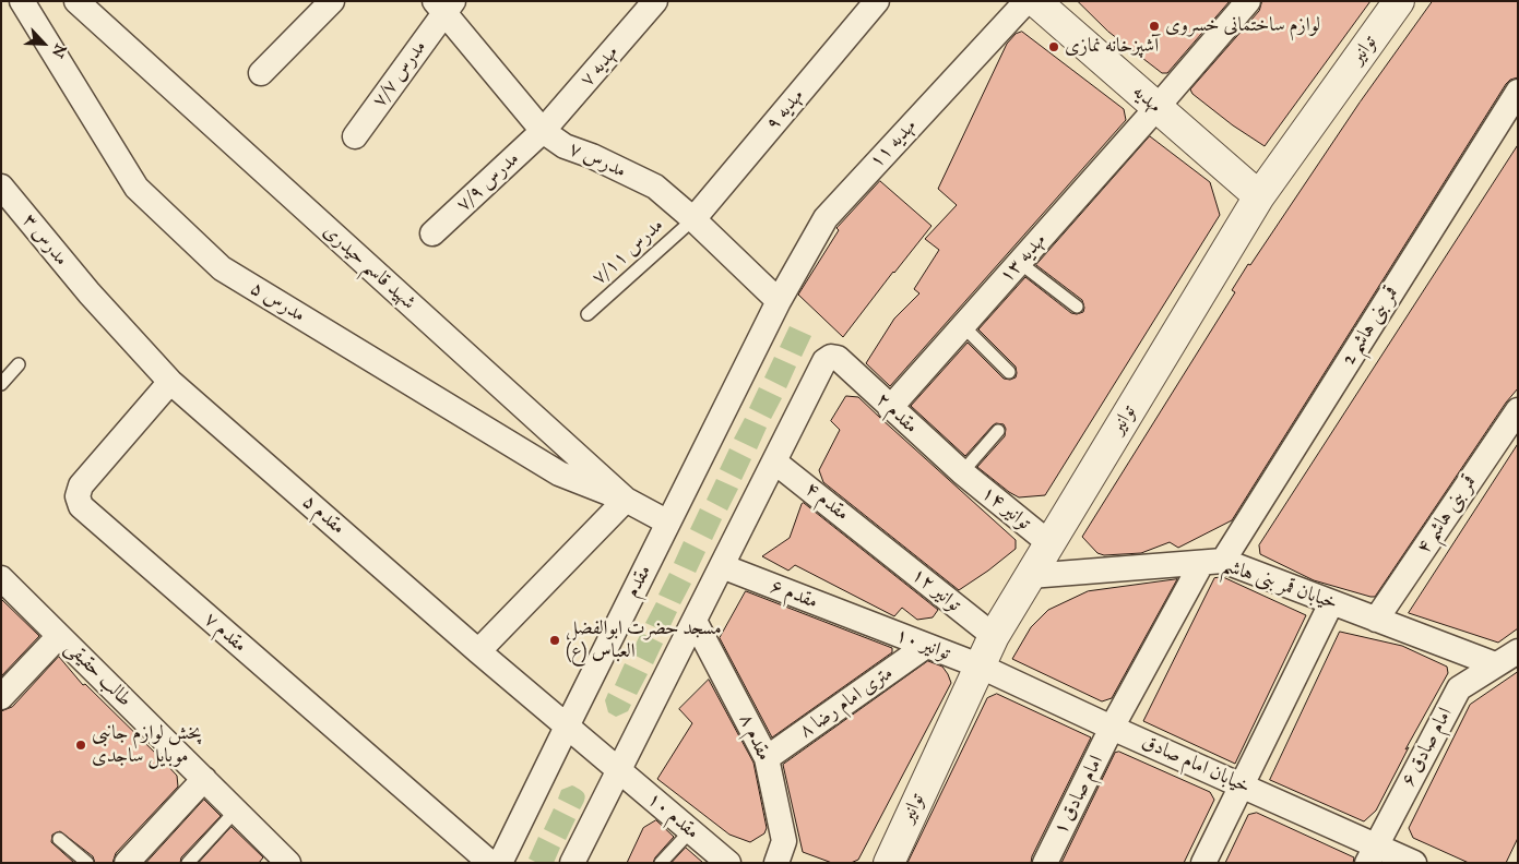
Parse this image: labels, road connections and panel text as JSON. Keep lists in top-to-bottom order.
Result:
{
  "streets": {
    "street": [
      "توانیر",
      "مهدیه ۷",
      "مدرس ۷/۷",
      "مهدیه",
      "مهدیه ۹",
      "مهدیه ۱۱",
      "مدرس ۷",
      "مدرس ۷/۹",
      "مدرس ۳",
      "مهدیه ۱۳",
      "شهید قاسم حیدری",
      "مدرس ۵",
      "قمر بنی هاشم 2",
      "مقدم ۲",
      "مقدم ۴",
      "توانیر ۱۴",
      "مقدم ۵",
      "قمر بنی هاشم ۴",
      "مقدم",
      "خیابان قمر بنی هاشم",
      "توانیر ۱۲",
      "مقدم ۶",
      "مقدم ۷",
      "توانیر ۱۰",
      "طالب حقیقی",
      "۸ متری امام رضا",
      "مقدم ۸",
      "امام صادق ۶",
      "خیابان امام صادق",
      "امام صادق ۱",
      "مقدم ۱۰"
    ],
    "lane": ["مدرس ۷/۱۱"]
  },
  "crossings": [
    ["توانیر", "مهدیه"],
    ["توانیر", "توانیر ۱۴"],
    ["توانیر", "خیابان قمر بنی هاشم"],
    ["توانیر", "توانیر ۱۲"],
    ["توانیر", "توانیر ۱۰"],
    ["توانیر", "خیابان امام صادق"],
    ["مهدیه ۷", "مدرس ۷"],
    ["مهدیه ۷", "مدرس ۷/۹"],
    ["مدرس ۷/۷", "مدرس ۷"],
    ["مهدیه", "مهدیه ۱۳"],
    ["مهدیه ۹", "مدرس ۷"],
    ["مهدیه ۹", "مدرس ۷/۱۱"],
    ["مهدیه ۱۱", "مدرس ۷"],
    ["مهدیه ۱۱", "مقدم"],
    ["مدرس ۷", "مدرس ۷/۹"],
    ["مدرس ۷", "مدرس ۷/۱۱"],
    ["مدرس ۷", "مقدم"],
    ["مدرس ۳", "مقدم ۵"],
    ["مهدیه ۱۳", "مقدم ۲"],
    ["شهید قاسم حیدری", "مدرس ۵"],
    ["شهید قاسم حیدری", "مقدم"],
    ["قمر بنی هاشم 2", "خیابان قمر بنی هاشم"],
    ["قمر بنی هاشم 2", "امام صادق ۱"],
    ["مقدم ۲", "مقدم ۴"],
    ["مقدم ۲", "توانیر ۱۴"],
    ["مقدم ۴", "توانیر ۱۲"],
    ["مقدم ۵", "مقدم"],
    ["مقدم ۵", "مقدم ۷"],
    ["مقدم ۵", "مقدم ۱۰"],
    ["قمر بنی هاشم ۴", "خیابان قمر بنی هاشم"],
    ["مقدم", "مقدم ۱۰"],
    ["خیابان قمر بنی هاشم", "امام صادق ۶"],
    ["مقدم ۶", "توانیر ۱۰"],
    ["توانیر ۱۰", "۸ متری امام رضا"],
    ["توانیر ۱۰", "خیابان امام صادق"],
    ["۸ متری امام رضا", "مقدم ۸"],
    ["امام صادق ۶", "خیابان امام صادق"],
    ["خیابان امام صادق", "امام صادق ۱"]
  ],
  "places": [
    "لوازم ساختمانی خسروی",
    "آشپزخانه نمازی",
    "مسجد حضرت ابوالفضل العباس (ع)",
    "پخش لوازم جانبی موبایل ساجدی"
  ],
  "north": "bottom right"
}
